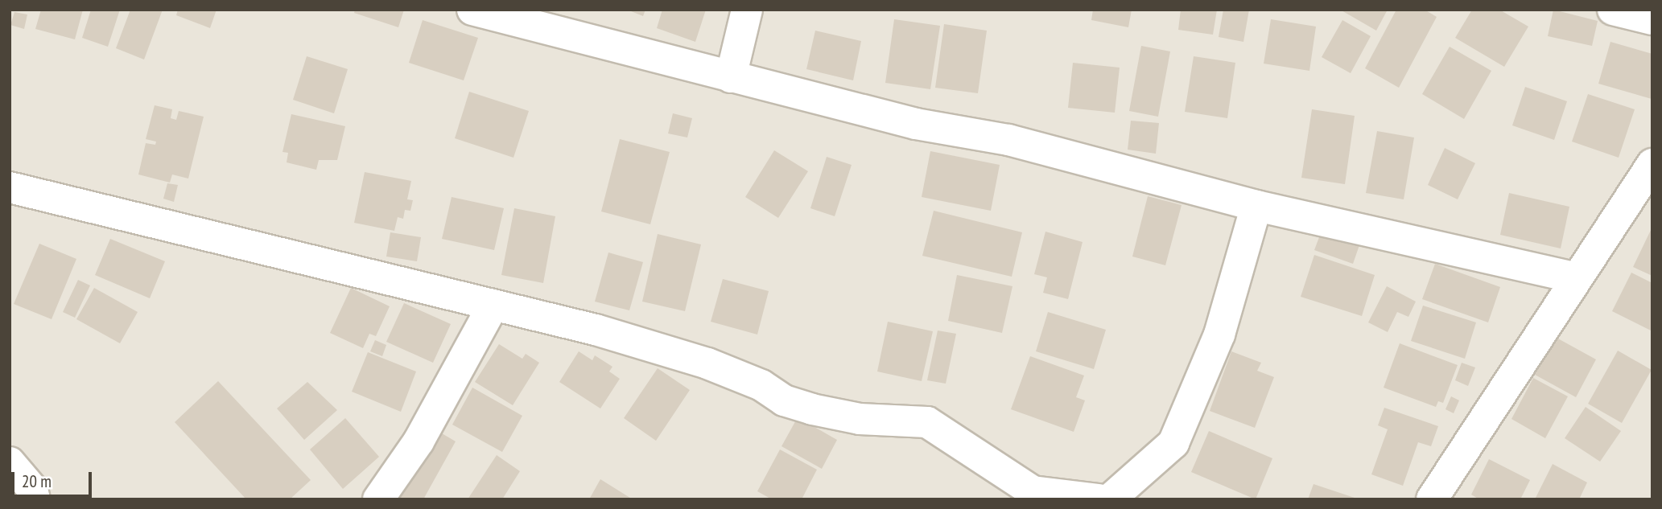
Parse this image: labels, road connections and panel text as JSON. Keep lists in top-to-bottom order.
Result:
{
  "scale_bar": "20 m"
}
